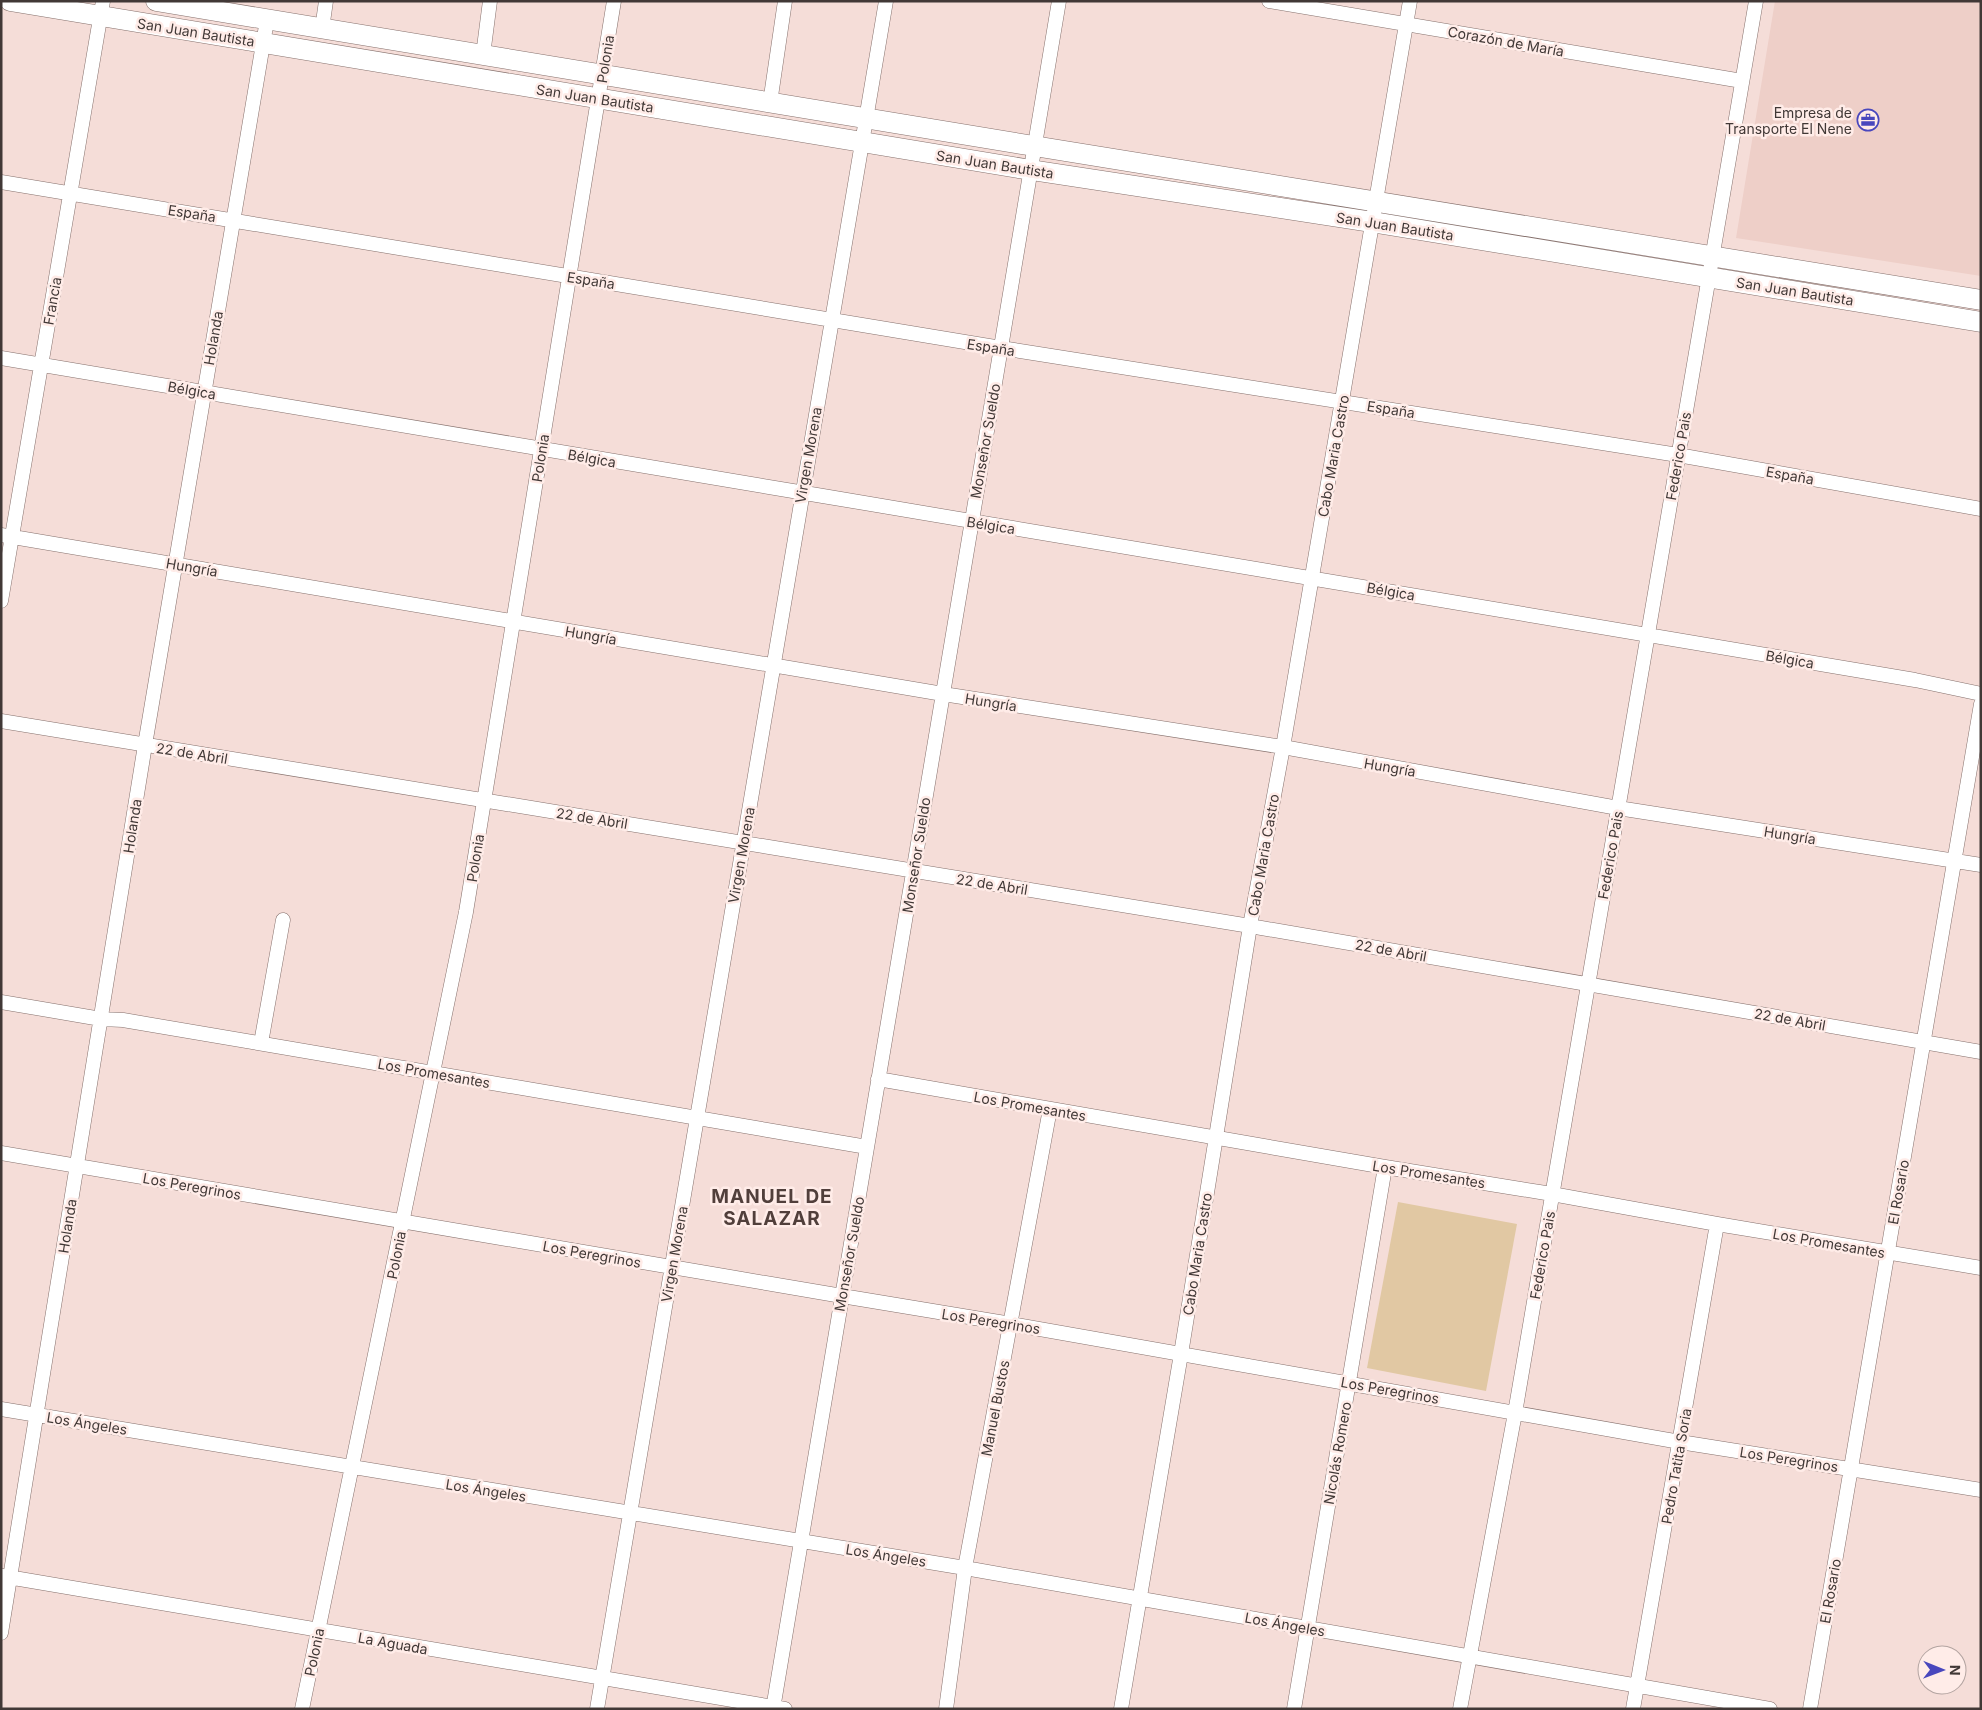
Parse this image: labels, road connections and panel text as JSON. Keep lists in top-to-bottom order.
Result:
{
  "streets": {
    "street": [
      "San Juan Bautista",
      "Corazón de María",
      "Polonia",
      "España",
      "Francia",
      "Holanda",
      "Bélgica",
      "Monseñor Sueldo",
      "Virgen Morena",
      "Cabo Maria Castro",
      "Federico Pais",
      "Hungría",
      "22 de Abril",
      "Los Promesantes",
      "Los Peregrinos",
      "El Rosario",
      "Manuel Bustos",
      "Los Ángeles",
      "Nicolás Romero",
      "Pedro Tatita Soria",
      "La Aguada"
    ]
  },
  "crossings": [
    ["San Juan Bautista", "Polonia"],
    ["San Juan Bautista", "Francia"],
    ["San Juan Bautista", "Holanda"],
    ["San Juan Bautista", "Monseñor Sueldo"],
    ["San Juan Bautista", "Virgen Morena"],
    ["San Juan Bautista", "Cabo Maria Castro"],
    ["San Juan Bautista", "Federico Pais"],
    ["Corazón de María", "Cabo Maria Castro"],
    ["Corazón de María", "Federico Pais"],
    ["Polonia", "España"],
    ["Polonia", "Bélgica"],
    ["Polonia", "Hungría"],
    ["Polonia", "22 de Abril"],
    ["Polonia", "Los Promesantes"],
    ["Polonia", "Los Peregrinos"],
    ["Polonia", "Los Ángeles"],
    ["Polonia", "La Aguada"],
    ["España", "Francia"],
    ["España", "Holanda"],
    ["España", "Monseñor Sueldo"],
    ["España", "Virgen Morena"],
    ["España", "Cabo Maria Castro"],
    ["España", "Federico Pais"],
    ["Francia", "Bélgica"],
    ["Francia", "Hungría"],
    ["Holanda", "Bélgica"],
    ["Holanda", "Hungría"],
    ["Holanda", "22 de Abril"],
    ["Holanda", "Los Promesantes"],
    ["Holanda", "Los Peregrinos"],
    ["Holanda", "Los Ángeles"],
    ["Holanda", "La Aguada"],
    ["Bélgica", "Monseñor Sueldo"],
    ["Bélgica", "Virgen Morena"],
    ["Bélgica", "Cabo Maria Castro"],
    ["Bélgica", "Federico Pais"],
    ["Monseñor Sueldo", "Hungría"],
    ["Monseñor Sueldo", "22 de Abril"],
    ["Monseñor Sueldo", "Los Promesantes"],
    ["Monseñor Sueldo", "Los Peregrinos"],
    ["Monseñor Sueldo", "Los Ángeles"],
    ["Monseñor Sueldo", "La Aguada"],
    ["Virgen Morena", "Hungría"],
    ["Virgen Morena", "22 de Abril"],
    ["Virgen Morena", "Los Promesantes"],
    ["Virgen Morena", "Los Peregrinos"],
    ["Virgen Morena", "Los Ángeles"],
    ["Virgen Morena", "La Aguada"],
    ["Cabo Maria Castro", "Hungría"],
    ["Cabo Maria Castro", "22 de Abril"],
    ["Cabo Maria Castro", "Los Promesantes"],
    ["Cabo Maria Castro", "Los Peregrinos"],
    ["Cabo Maria Castro", "Los Ángeles"],
    ["Federico Pais", "Hungría"],
    ["Federico Pais", "22 de Abril"],
    ["Federico Pais", "Los Promesantes"],
    ["Federico Pais", "Los Peregrinos"],
    ["Federico Pais", "Los Ángeles"],
    ["Hungría", "El Rosario"],
    ["22 de Abril", "El Rosario"],
    ["Los Promesantes", "El Rosario"],
    ["Los Promesantes", "Manuel Bustos"],
    ["Los Promesantes", "Nicolás Romero"],
    ["Los Promesantes", "Pedro Tatita Soria"],
    ["Los Peregrinos", "El Rosario"],
    ["Los Peregrinos", "Manuel Bustos"],
    ["Los Peregrinos", "Nicolás Romero"],
    ["Los Peregrinos", "Pedro Tatita Soria"],
    ["Manuel Bustos", "Los Ángeles"],
    ["Los Ángeles", "Nicolás Romero"],
    ["Los Ángeles", "Pedro Tatita Soria"]
  ],
  "districts": ["MANUEL DE SALAZAR"],
  "places": {
    "office": ["Empresa de Transporte El Nene"]
  },
  "north": "right"
}
